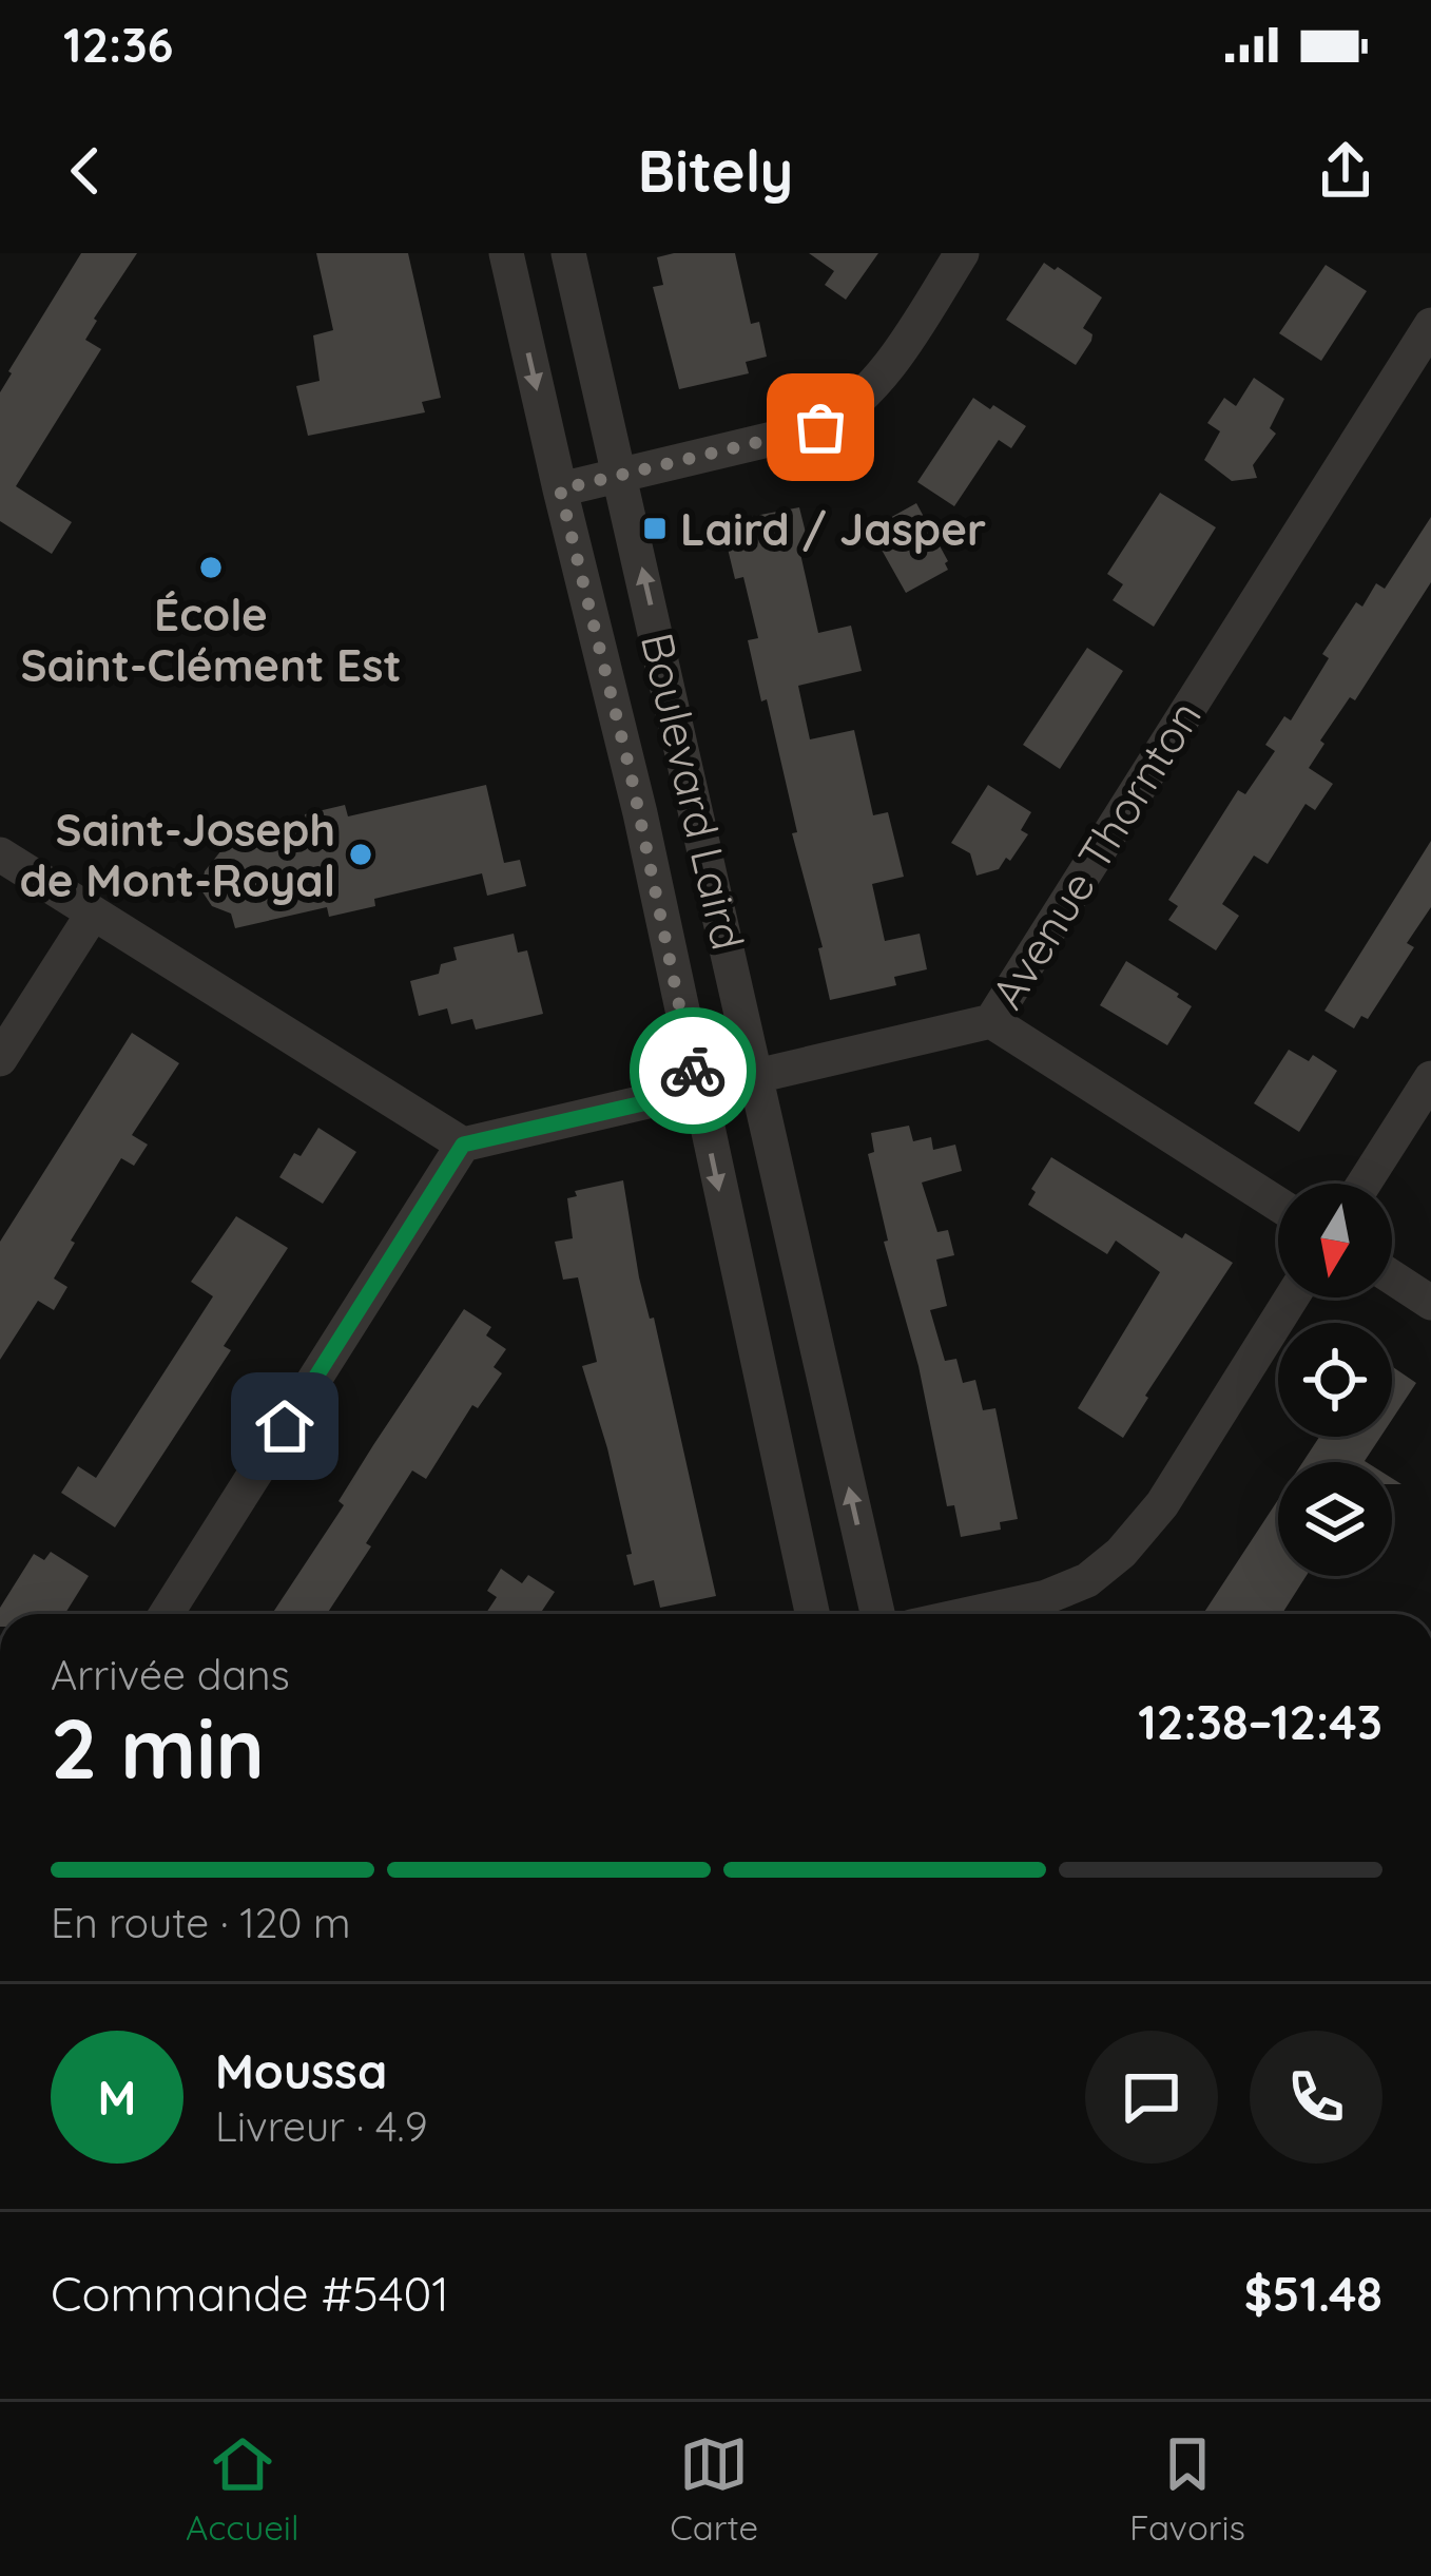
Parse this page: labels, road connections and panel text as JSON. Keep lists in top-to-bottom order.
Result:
{
  "streets": {
    "street": ["Boulevard Laird", "Avenue Thornton"]
  },
  "crossings": [
    ["Boulevard Laird", "Avenue Thornton"]
  ],
  "places": {
    "transit": ["Laird / Jasper"],
    "other": ["École Saint-Clément Est", "Saint-Joseph de Mont-Royal"]
  },
  "north": "bottom",
  "page": {
    "status": "12:36",
    "header": "Bitely",
    "heading": ["2 min", "Arrivée dans", "12:38–12:43"],
    "panel": [
      "Moussa",
      "Livreur · 4.9",
      "Commande #5401",
      "$51.48"
    ],
    "bar": "En route · 120 m",
    "round": "M",
    "tabs": ["Accueil", "Carte", "Favoris"]
  }
}
